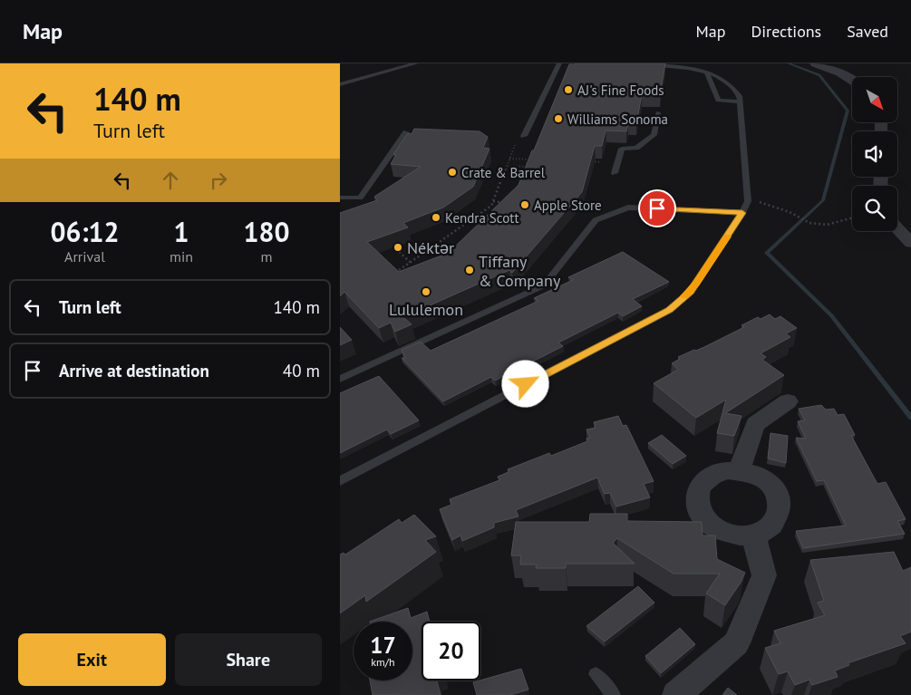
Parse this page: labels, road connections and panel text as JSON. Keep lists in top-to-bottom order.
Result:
{
  "places": [
    "AJ's Fine Foods",
    "Williams Sonoma",
    "Crate & Barrel",
    "Apple Store",
    "Kendra Scott",
    "Néktər",
    "Tiffany & Company",
    "Lululemon"
  ],
  "north": "bottom right",
  "page": {
    "header": "Map",
    "nav": ["Map", "Directions", "Saved"],
    "turn": ["140 m", "Turn left"],
    "eta": [
      "06:12",
      "Arrival",
      "1",
      "min",
      "180",
      "m"
    ],
    "list": [
      {
        "name": "Turn left",
        "value": "140 m"
      },
      {
        "name": "Arrive at destination",
        "value": "40 m"
      }
    ],
    "speed": "17 km/h",
    "limit": "20",
    "buttons": ["Exit", "Share"]
  }
}
